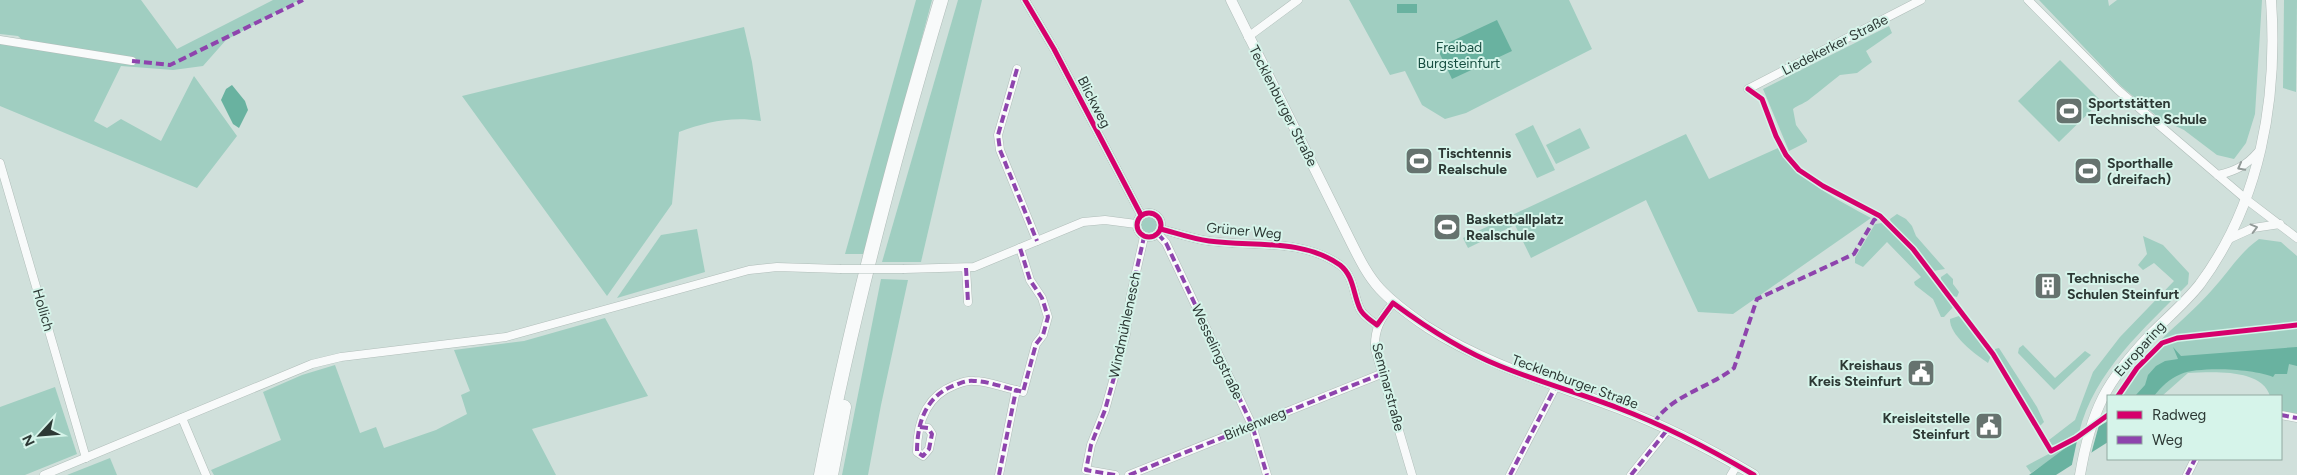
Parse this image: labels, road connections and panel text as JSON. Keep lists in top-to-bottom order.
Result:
{
  "streets": {
    "main road": ["Tecklenburger Straße", "Europaring"],
    "street": [
      "Liedekerker Straße",
      "Blickweg",
      "Grüner Weg",
      "Hollich",
      "Windmühlenesch",
      "Wesselingstraße",
      "Seminarstraße",
      "Birkenweg"
    ]
  },
  "crossings": [
    ["Blickweg", "Grüner Weg"],
    ["Blickweg", "Windmühlenesch"],
    ["Blickweg", "Wesselingstraße"],
    ["Tecklenburger Straße", "Seminarstraße"],
    ["Grüner Weg", "Windmühlenesch"],
    ["Grüner Weg", "Wesselingstraße"],
    ["Grüner Weg", "Seminarstraße"],
    ["Windmühlenesch", "Wesselingstraße"],
    ["Wesselingstraße", "Birkenweg"],
    ["Seminarstraße", "Birkenweg"]
  ],
  "parks": ["Freibad Burgsteinfurt"],
  "places": {
    "sports": [
      "Sportstätten Technische Schule",
      "Tischtennis Realschule",
      "Sporthalle (dreifach)",
      "Basketballplatz Realschule"
    ],
    "building": ["Technische Schulen Steinfurt"],
    "public building": ["Kreishaus Kreis Steinfurt", "Kreisleitstelle Steinfurt"]
  },
  "legend": ["Radweg", "Weg"],
  "north": "bottom left"
}
